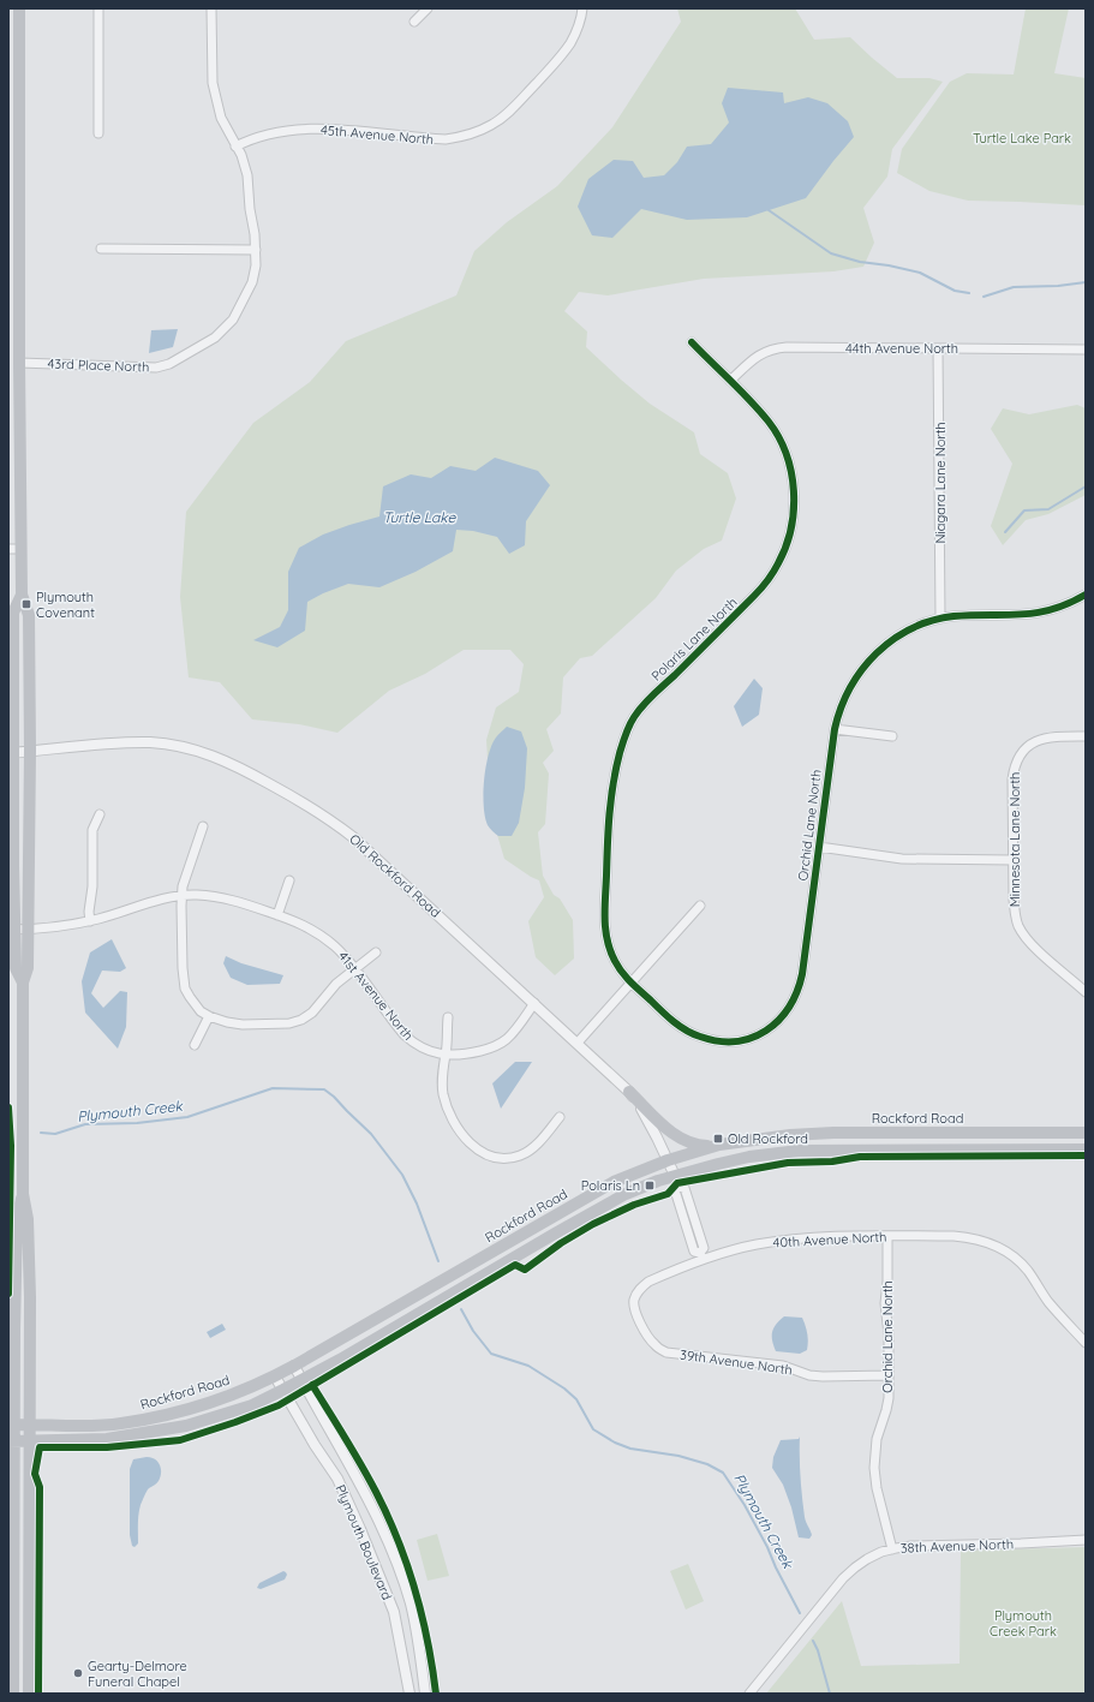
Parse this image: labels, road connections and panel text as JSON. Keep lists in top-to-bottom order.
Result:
{
  "streets": {
    "main road": ["Rockford Road"],
    "street": [
      "45th Avenue North",
      "44th Avenue North",
      "43rd Place North",
      "Niagara Lane North",
      "Polaris Lane North",
      "Orchid Lane North",
      "Minnesota Lane North",
      "Old Rockford Road",
      "41st Avenue North",
      "40th Avenue North",
      "39th Avenue North",
      "Plymouth Boulevard",
      "38th Avenue North"
    ]
  },
  "crossings": [
    ["45th Avenue North", "43rd Place North"],
    ["44th Avenue North", "Niagara Lane North"],
    ["44th Avenue North", "Polaris Lane North"],
    ["Niagara Lane North", "Orchid Lane North"],
    ["Polaris Lane North", "Orchid Lane North"],
    ["Orchid Lane North", "40th Avenue North"],
    ["Orchid Lane North", "39th Avenue North"],
    ["Orchid Lane North", "38th Avenue North"],
    ["Old Rockford Road", "41st Avenue North"],
    ["Old Rockford Road", "Rockford Road"],
    ["Old Rockford Road", "40th Avenue North"],
    ["Rockford Road", "Plymouth Boulevard"],
    ["40th Avenue North", "39th Avenue North"]
  ],
  "water": ["Turtle Lake", "Plymouth Creek"],
  "parks": ["Turtle Lake Park", "Plymouth Creek Park"],
  "places": {
    "transit": ["Plymouth Covenant", "Old Rockford", "Polaris Ln"],
    "other": ["Gearty-Delmore Funeral Chapel"]
  }
}
